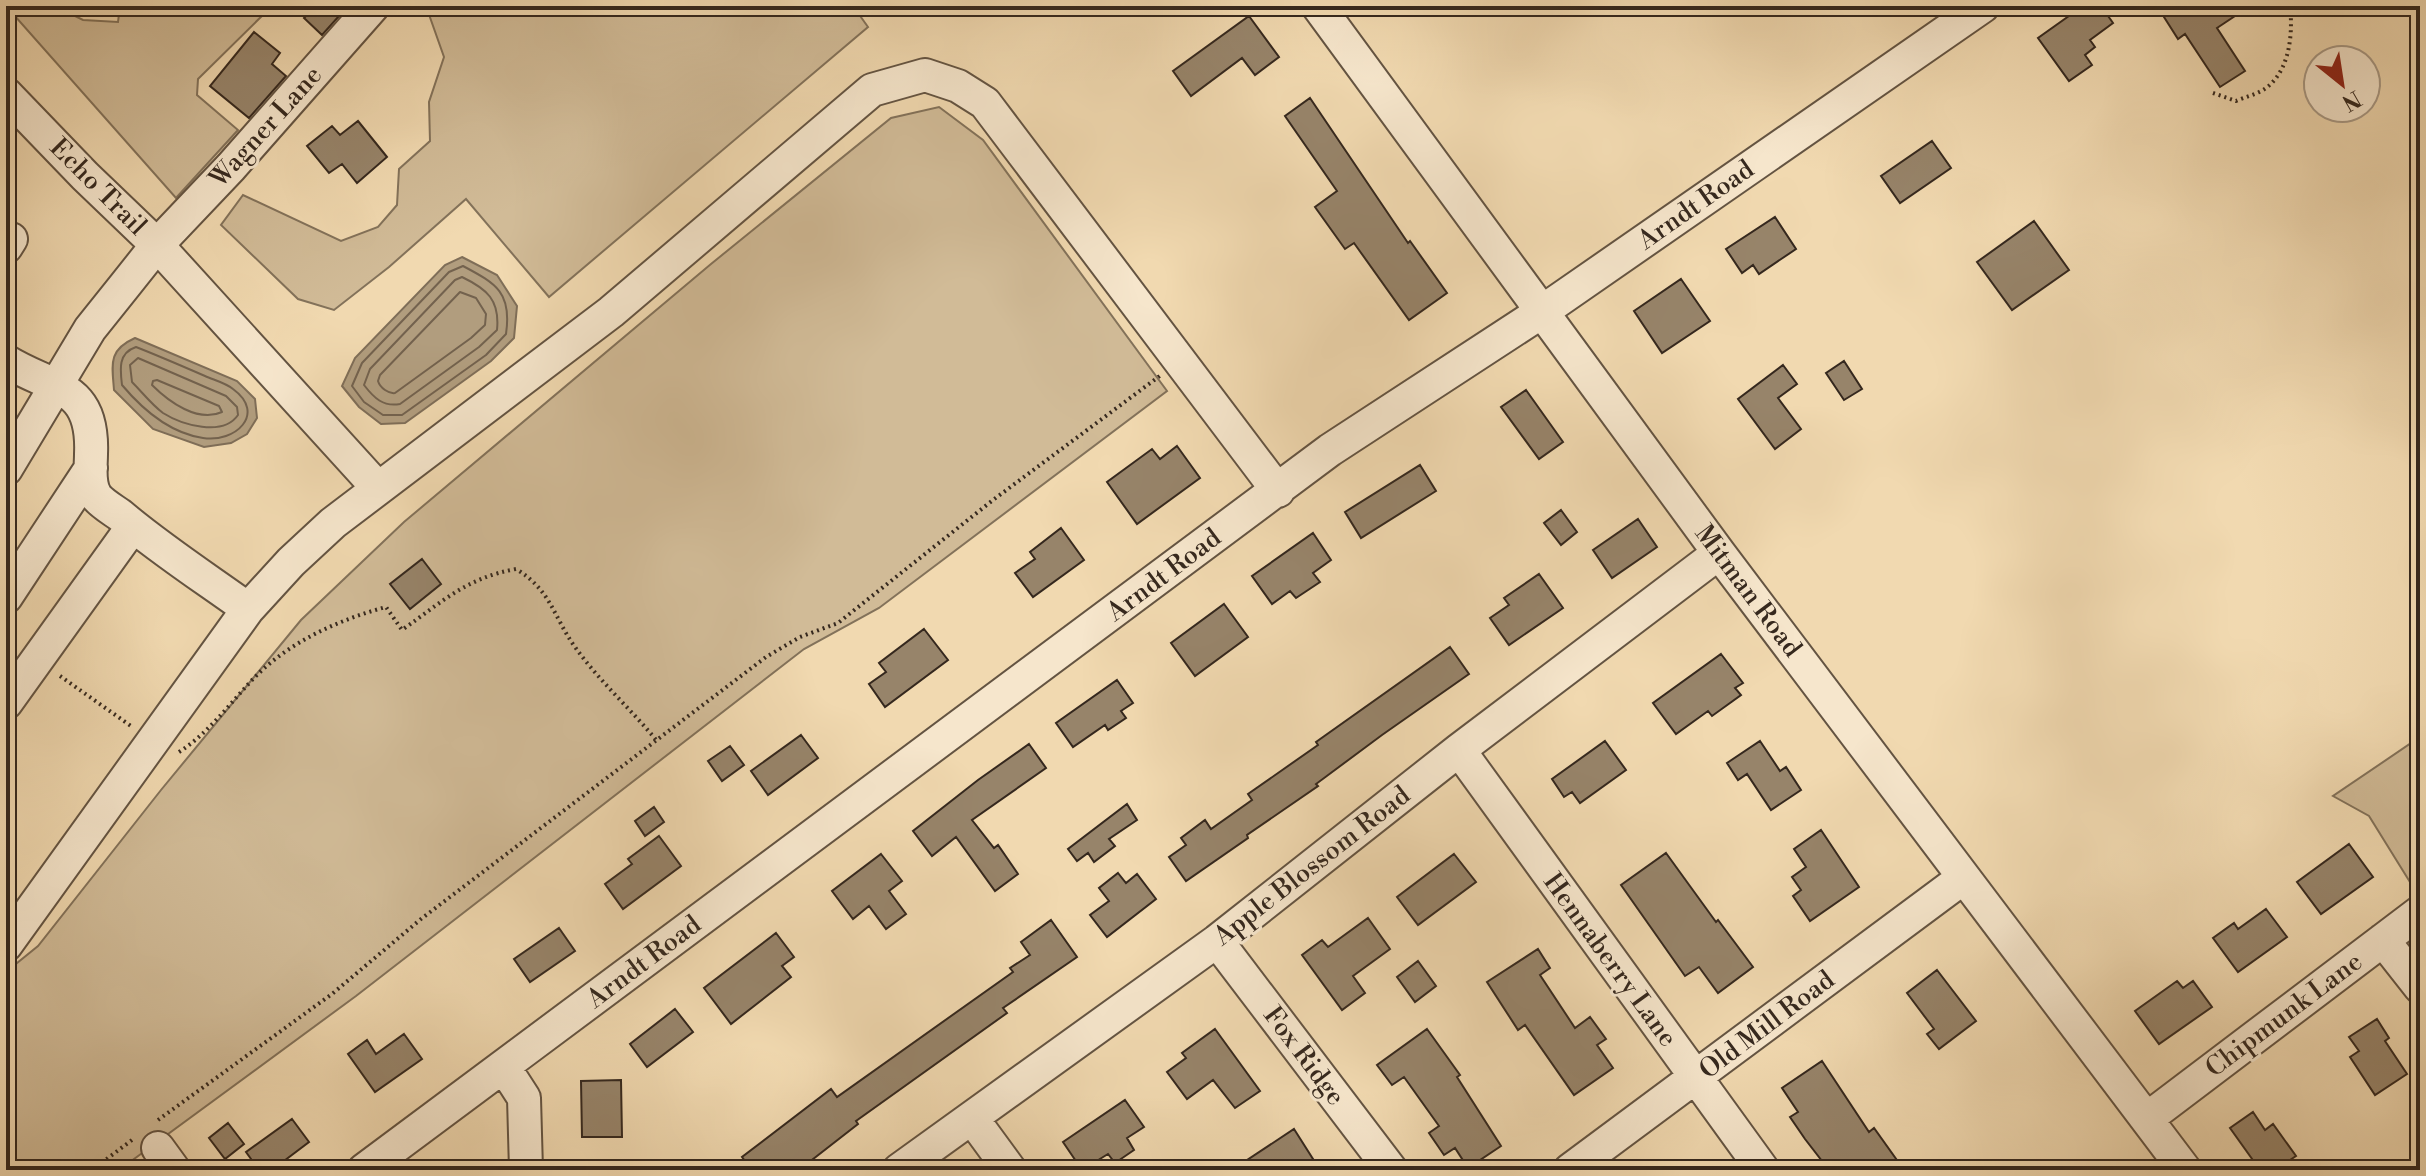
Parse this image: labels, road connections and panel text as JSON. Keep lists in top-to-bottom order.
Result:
{
  "streets": {
    "street": [
      "Wagner Lane",
      "Echo Trail",
      "Arndt Road",
      "Mitman Road",
      "Apple Blossom Road",
      "Hennaberry Lane",
      "Chipmunk Lane",
      "Old Mill Road",
      "Fox Ridge"
    ]
  },
  "crossings": [
    ["Wagner Lane", "Echo Trail"],
    ["Arndt Road", "Mitman Road"],
    ["Mitman Road", "Apple Blossom Road"],
    ["Mitman Road", "Chipmunk Lane"],
    ["Mitman Road", "Old Mill Road"],
    ["Apple Blossom Road", "Hennaberry Lane"],
    ["Apple Blossom Road", "Fox Ridge"],
    ["Hennaberry Lane", "Old Mill Road"]
  ],
  "north": "bottom right"
}
